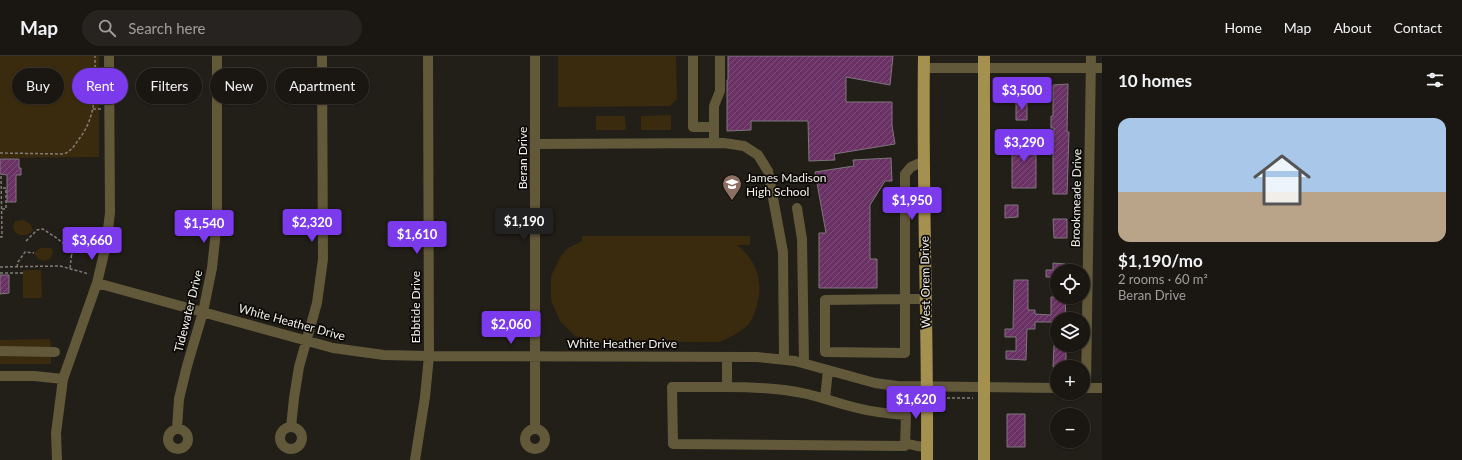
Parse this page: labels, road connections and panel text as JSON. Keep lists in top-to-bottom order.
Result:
{
  "streets": {
    "main road": ["West Orem Drive"],
    "street": [
      "Beran Drive",
      "Brookmeade Drive",
      "Ebbtide Drive",
      "Tidewater Drive",
      "White Heather Drive"
    ]
  },
  "crossings": [
    ["Beran Drive", "White Heather Drive"],
    ["West Orem Drive", "White Heather Drive"],
    ["Ebbtide Drive", "White Heather Drive"],
    ["Tidewater Drive", "White Heather Drive"]
  ],
  "places": {
    "school or university": ["James Madison High School"]
  },
  "page": {
    "header": "Map",
    "search": "Search here",
    "nav": [
      "Home",
      "Map",
      "About",
      "Contact"
    ],
    "heading": "10 homes",
    "chip": [
      "Buy",
      "Rent",
      "Filters",
      "New",
      "Apartment"
    ],
    "price": [
      "$3,500",
      "$3,290",
      "$1,950",
      "$1,190",
      "$2,320",
      "$1,540",
      "$1,610",
      "$3,660",
      "$2,060",
      "$1,620"
    ],
    "list": [
      {
        "name": "$1,190/mo",
        "note": "2 rooms · 60 m² · Beran Drive"
      }
    ],
    "map_buttons": ["+", "−"]
  }
}
